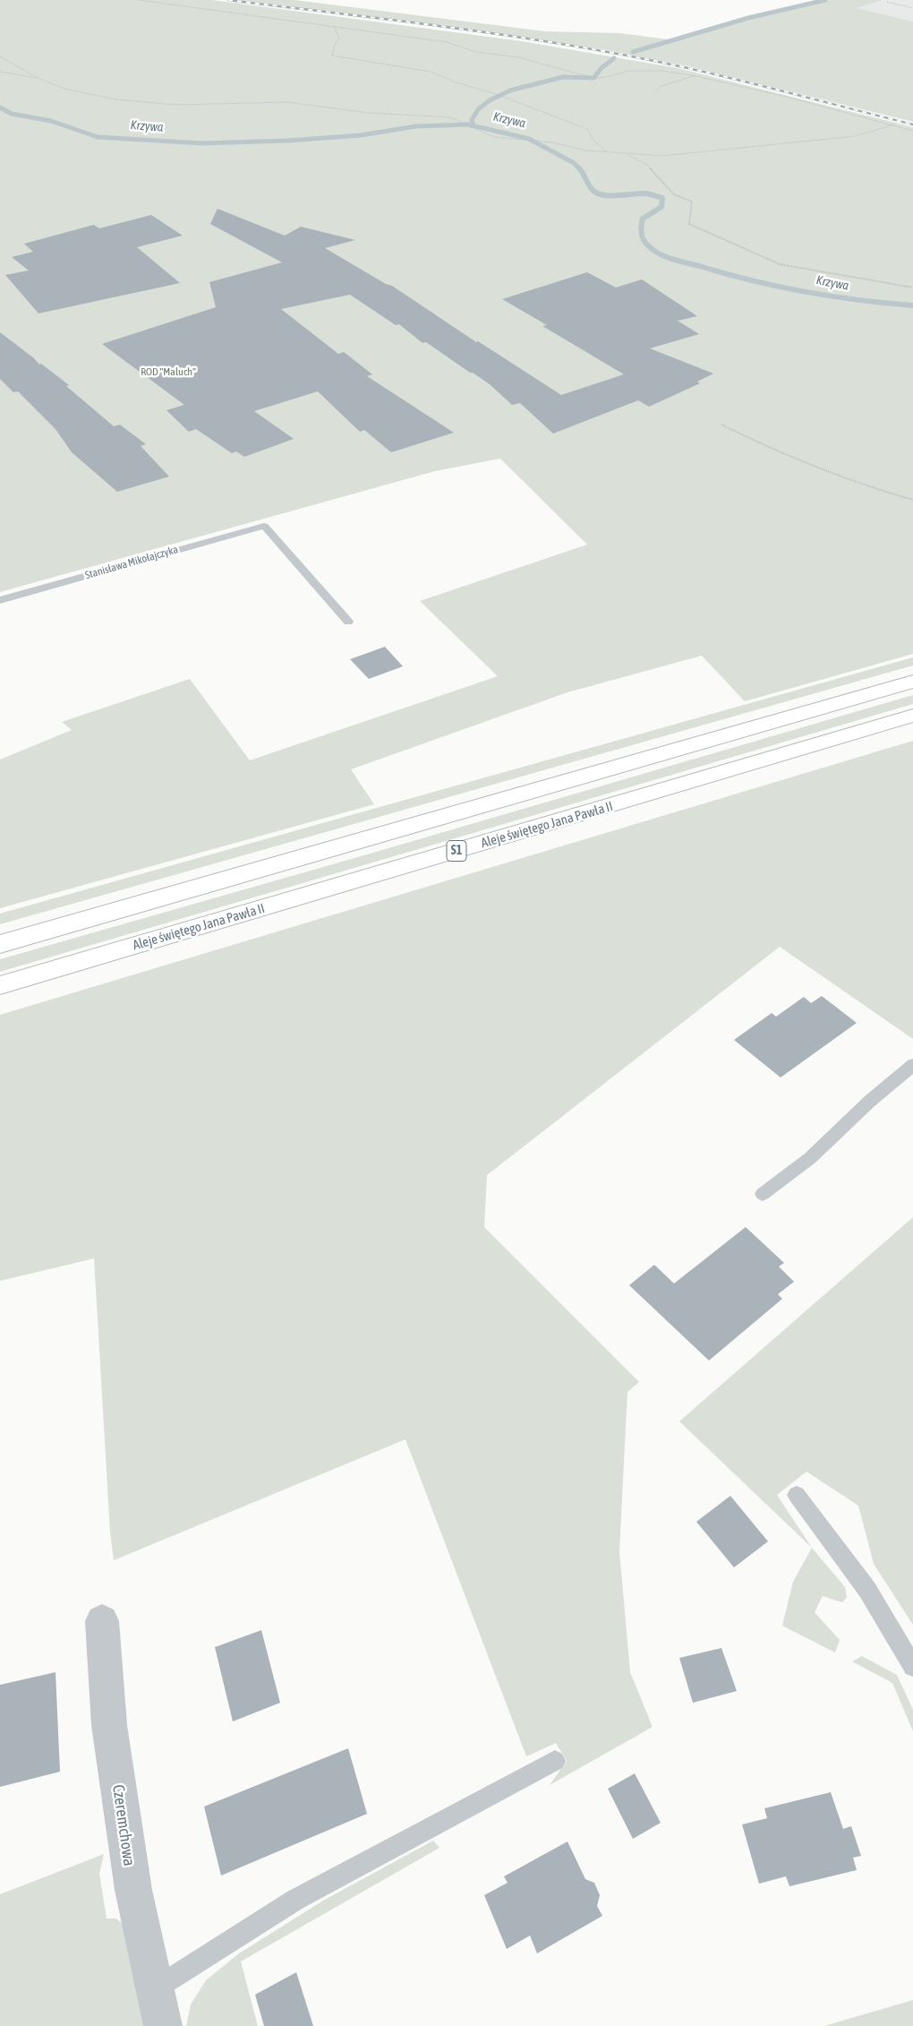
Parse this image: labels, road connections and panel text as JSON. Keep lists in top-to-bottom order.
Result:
{
  "streets": {
    "highway": ["Aleje świętego Jana Pawła II", "S1"],
    "street": ["Czeremchowa"],
    "lane": ["Stanisława Mikołajczyka"]
  },
  "water": ["Krzywa"],
  "parks": ["ROD \"Maluch\""]
}
